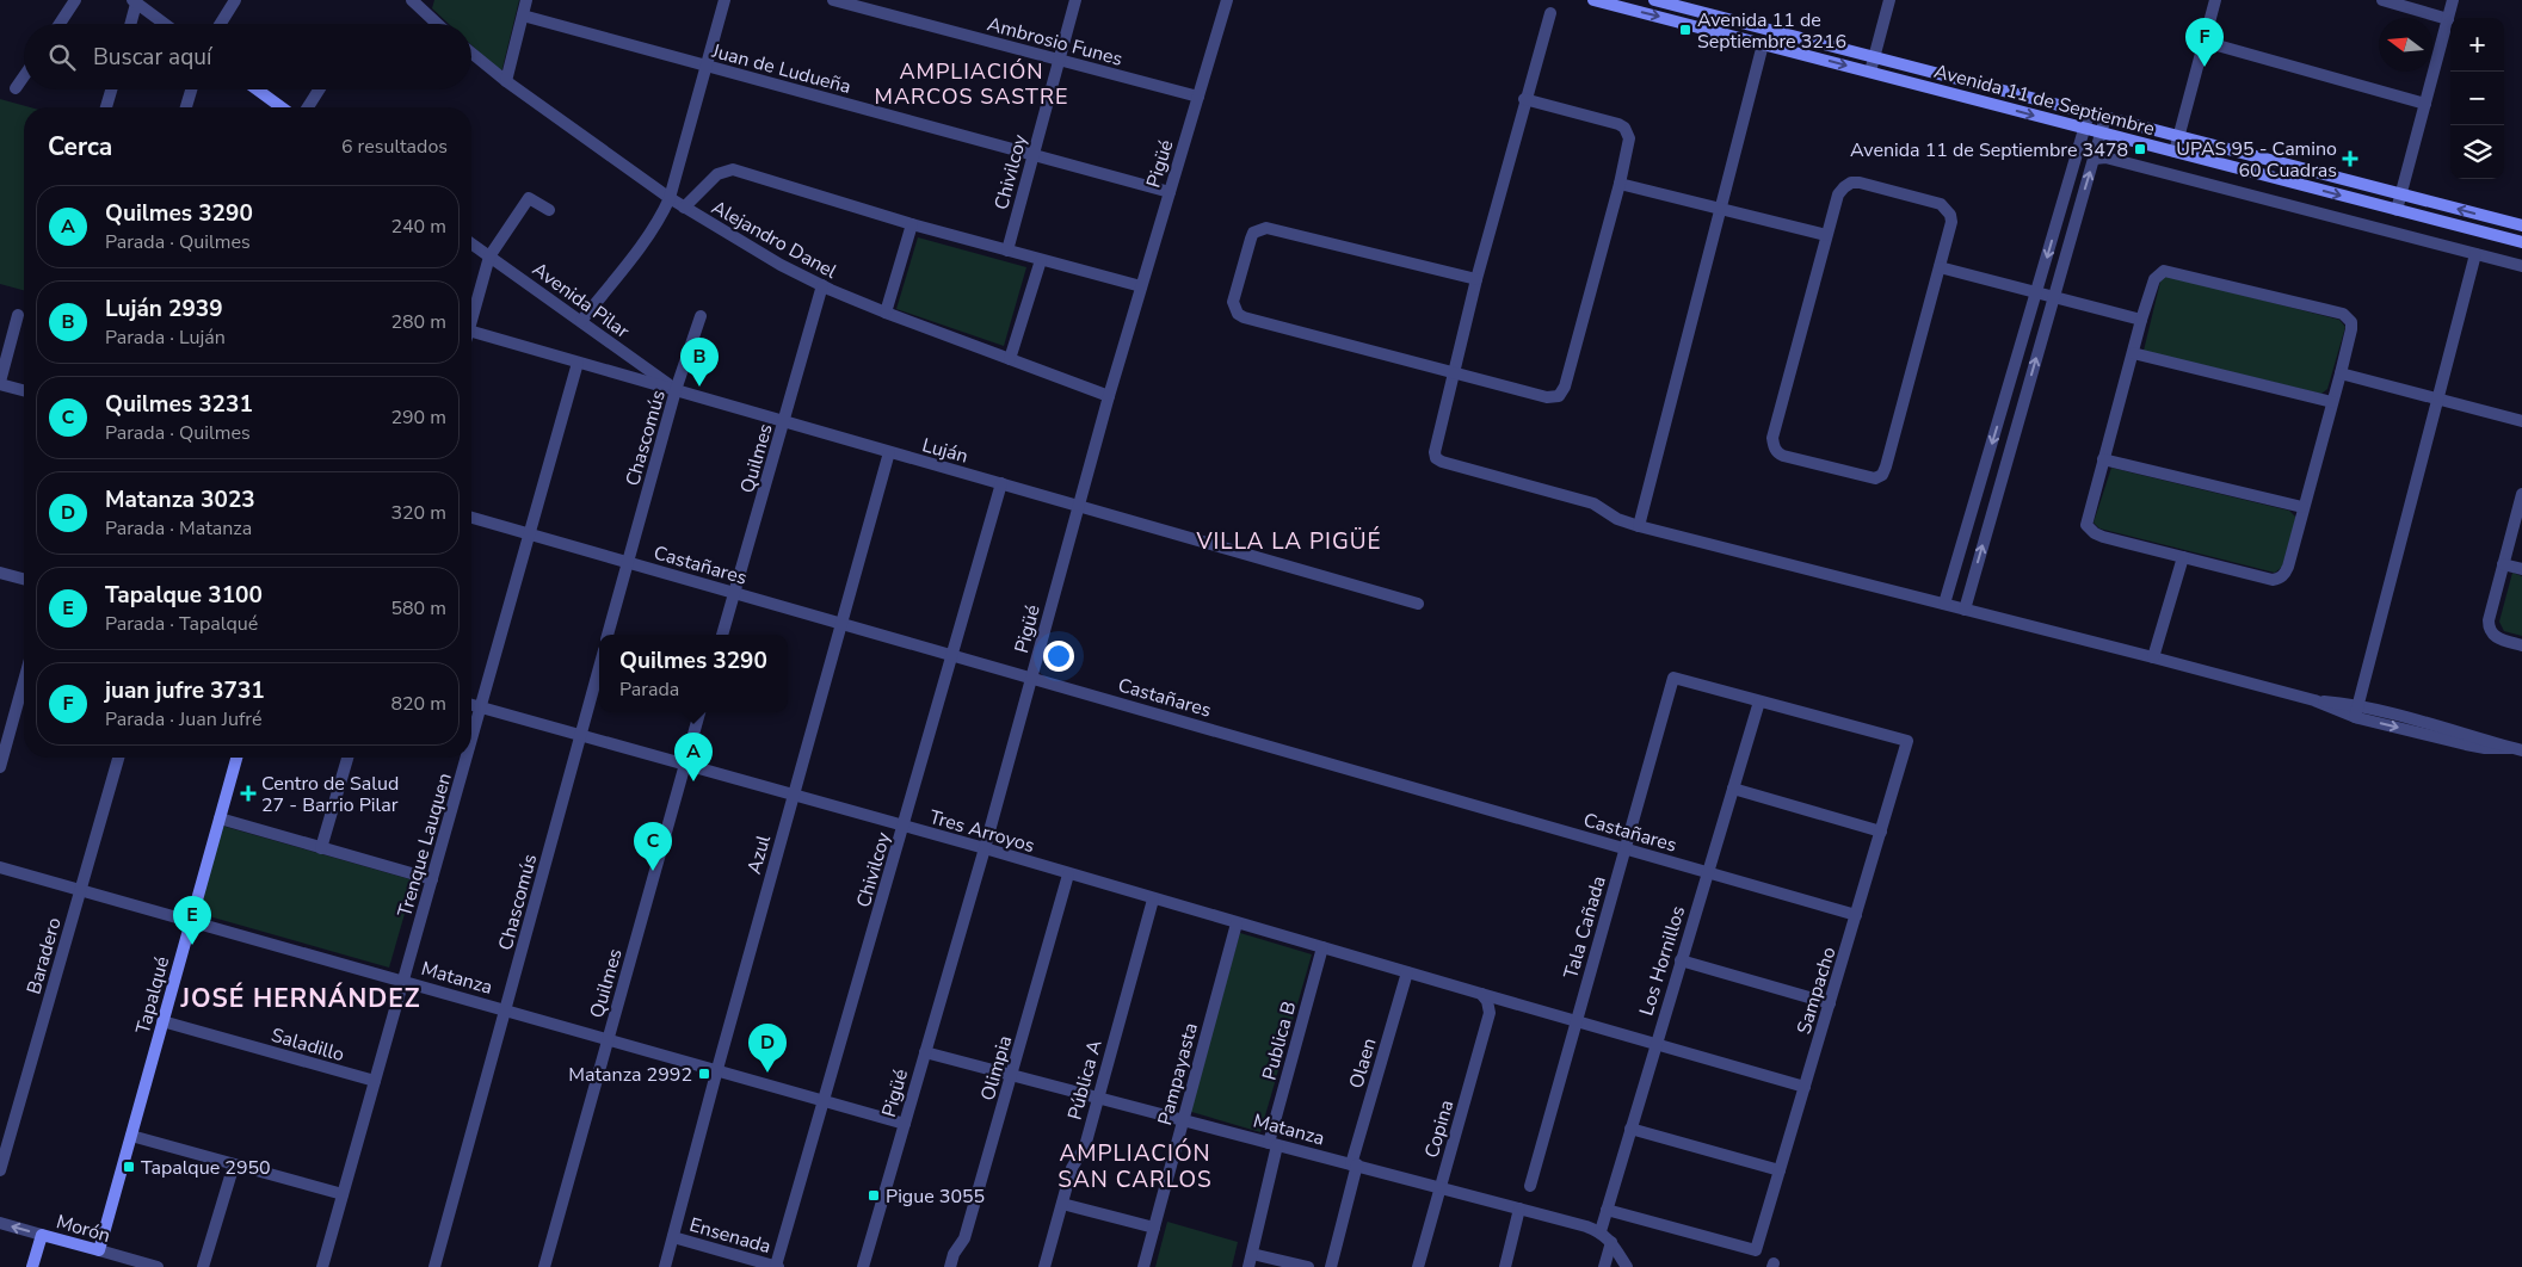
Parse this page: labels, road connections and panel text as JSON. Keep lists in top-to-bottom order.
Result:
{
  "streets": {
    "main road": ["Avenida 11 de Septiembre", "Tapalqué", "Morón"],
    "street": [
      "Ambrosio Funes",
      "Juan de Ludueña",
      "Pigüé",
      "Chivilcoy",
      "Alejandro Danel",
      "Avenida Pilar",
      "Chascomús",
      "Luján",
      "Quilmes",
      "Castañares",
      "Tres Arroyos",
      "Trenque Lauquen",
      "Azul",
      "Tala Cañada",
      "Baradero",
      "Los Hornillos",
      "Matanza",
      "Sampacho",
      "Publica B",
      "Saladillo",
      "Olaen",
      "Olimpia",
      "Pampayasta",
      "Pública A",
      "Copina",
      "Ensenada"
    ]
  },
  "crossings": [
    ["Ambrosio Funes", "Pigüé"],
    ["Ambrosio Funes", "Chivilcoy"],
    ["Juan de Ludueña", "Pigüé"],
    ["Juan de Ludueña", "Chivilcoy"],
    ["Pigüé", "Alejandro Danel"],
    ["Pigüé", "Luján"],
    ["Pigüé", "Castañares"],
    ["Pigüé", "Tres Arroyos"],
    ["Pigüé", "Matanza"],
    ["Chivilcoy", "Luján"],
    ["Chivilcoy", "Castañares"],
    ["Chivilcoy", "Tres Arroyos"],
    ["Chivilcoy", "Matanza"],
    ["Chivilcoy", "Ensenada"],
    ["Alejandro Danel", "Quilmes"],
    ["Avenida Pilar", "Chascomús"],
    ["Avenida Pilar", "Luján"],
    ["Chascomús", "Luján"],
    ["Chascomús", "Castañares"],
    ["Chascomús", "Tres Arroyos"],
    ["Chascomús", "Matanza"],
    ["Luján", "Quilmes"],
    ["Luján", "Trenque Lauquen"],
    ["Luján", "Azul"],
    ["Quilmes", "Castañares"],
    ["Quilmes", "Tres Arroyos"],
    ["Quilmes", "Matanza"],
    ["Castañares", "Trenque Lauquen"],
    ["Castañares", "Azul"],
    ["Castañares", "Tala Cañada"],
    ["Castañares", "Los Hornillos"],
    ["Castañares", "Sampacho"],
    ["Tres Arroyos", "Trenque Lauquen"],
    ["Tres Arroyos", "Azul"],
    ["Tres Arroyos", "Tala Cañada"],
    ["Tres Arroyos", "Los Hornillos"],
    ["Tres Arroyos", "Sampacho"],
    ["Tres Arroyos", "Publica B"],
    ["Tres Arroyos", "Olaen"],
    ["Tres Arroyos", "Olimpia"],
    ["Tres Arroyos", "Pampayasta"],
    ["Tres Arroyos", "Pública A"],
    ["Tres Arroyos", "Copina"],
    ["Trenque Lauquen", "Matanza"],
    ["Trenque Lauquen", "Saladillo"],
    ["Azul", "Matanza"],
    ["Azul", "Ensenada"],
    ["Tala Cañada", "Los Hornillos"],
    ["Tala Cañada", "Sampacho"],
    ["Baradero", "Matanza"],
    ["Los Hornillos", "Matanza"],
    ["Los Hornillos", "Sampacho"],
    ["Matanza", "Tapalqué"],
    ["Matanza", "Publica B"],
    ["Matanza", "Olaen"],
    ["Matanza", "Olimpia"],
    ["Matanza", "Pampayasta"],
    ["Matanza", "Pública A"],
    ["Matanza", "Copina"],
    ["Tapalqué", "Saladillo"],
    ["Tapalqué", "Morón"]
  ],
  "districts": [
    "AMPLIACIÓN MARCOS SASTRE",
    "VILLA LA PIGÜÉ",
    "JOSÉ HERNÁNDEZ",
    "AMPLIACIÓN SAN CARLOS"
  ],
  "places": {
    "transit": [
      "Avenida 11 de Septiembre 3216",
      "Avenida 11 de Septiembre 3478",
      "Matanza 2992",
      "Tapalque 2950",
      "Pigue 3055"
    ],
    "health": ["UPAS 95 - Camino 60 Cuadras", "Centro de Salud 27 - Barrio Pilar"]
  },
  "north": "left",
  "page": {
    "map_buttons": ["+", "−"],
    "pins": [
      "F",
      "B",
      "A",
      "C",
      "E",
      "D"
    ],
    "search": "Buscar aquí",
    "heading": ["Cerca", "6 resultados"],
    "list": [
      {
        "mark": "A",
        "name": "Quilmes 3290",
        "note": "Parada · Quilmes",
        "value": "240 m"
      },
      {
        "mark": "B",
        "name": "Luján 2939",
        "note": "Parada · Luján",
        "value": "280 m"
      },
      {
        "mark": "C",
        "name": "Quilmes 3231",
        "note": "Parada · Quilmes",
        "value": "290 m"
      },
      {
        "mark": "D",
        "name": "Matanza 3023",
        "note": "Parada · Matanza",
        "value": "320 m"
      },
      {
        "mark": "E",
        "name": "Tapalque 3100",
        "note": "Parada · Tapalqué",
        "value": "580 m"
      },
      {
        "mark": "F",
        "name": "juan jufre 3731",
        "note": "Parada · Juan Jufré",
        "value": "820 m"
      }
    ],
    "popup": ["Quilmes 3290", "Parada"]
  }
}
